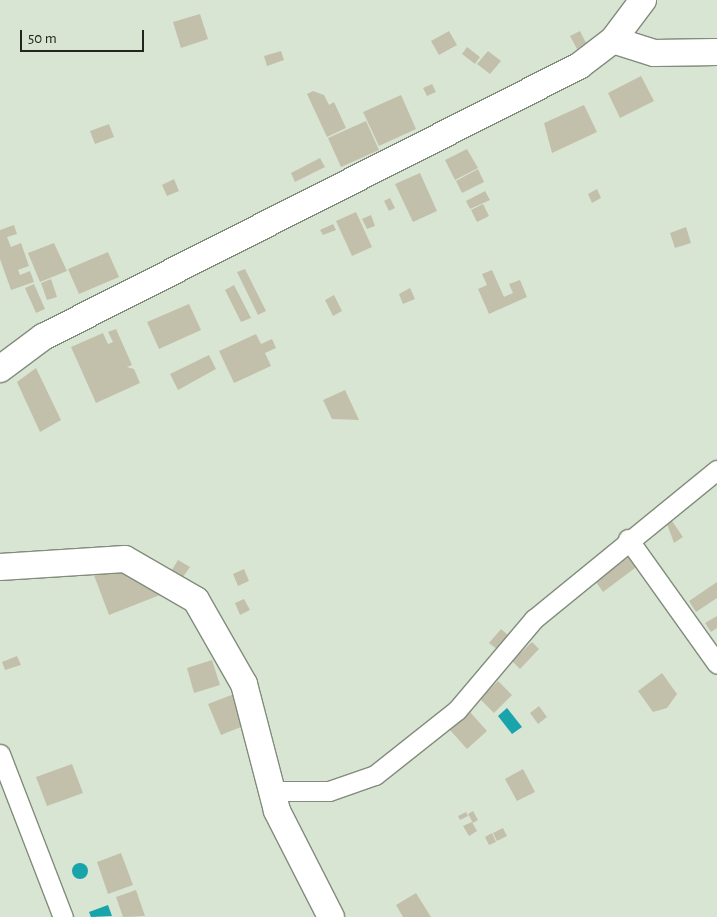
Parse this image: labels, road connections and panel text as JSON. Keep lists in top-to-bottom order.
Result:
{
  "scale_bar": "50 m"
}
